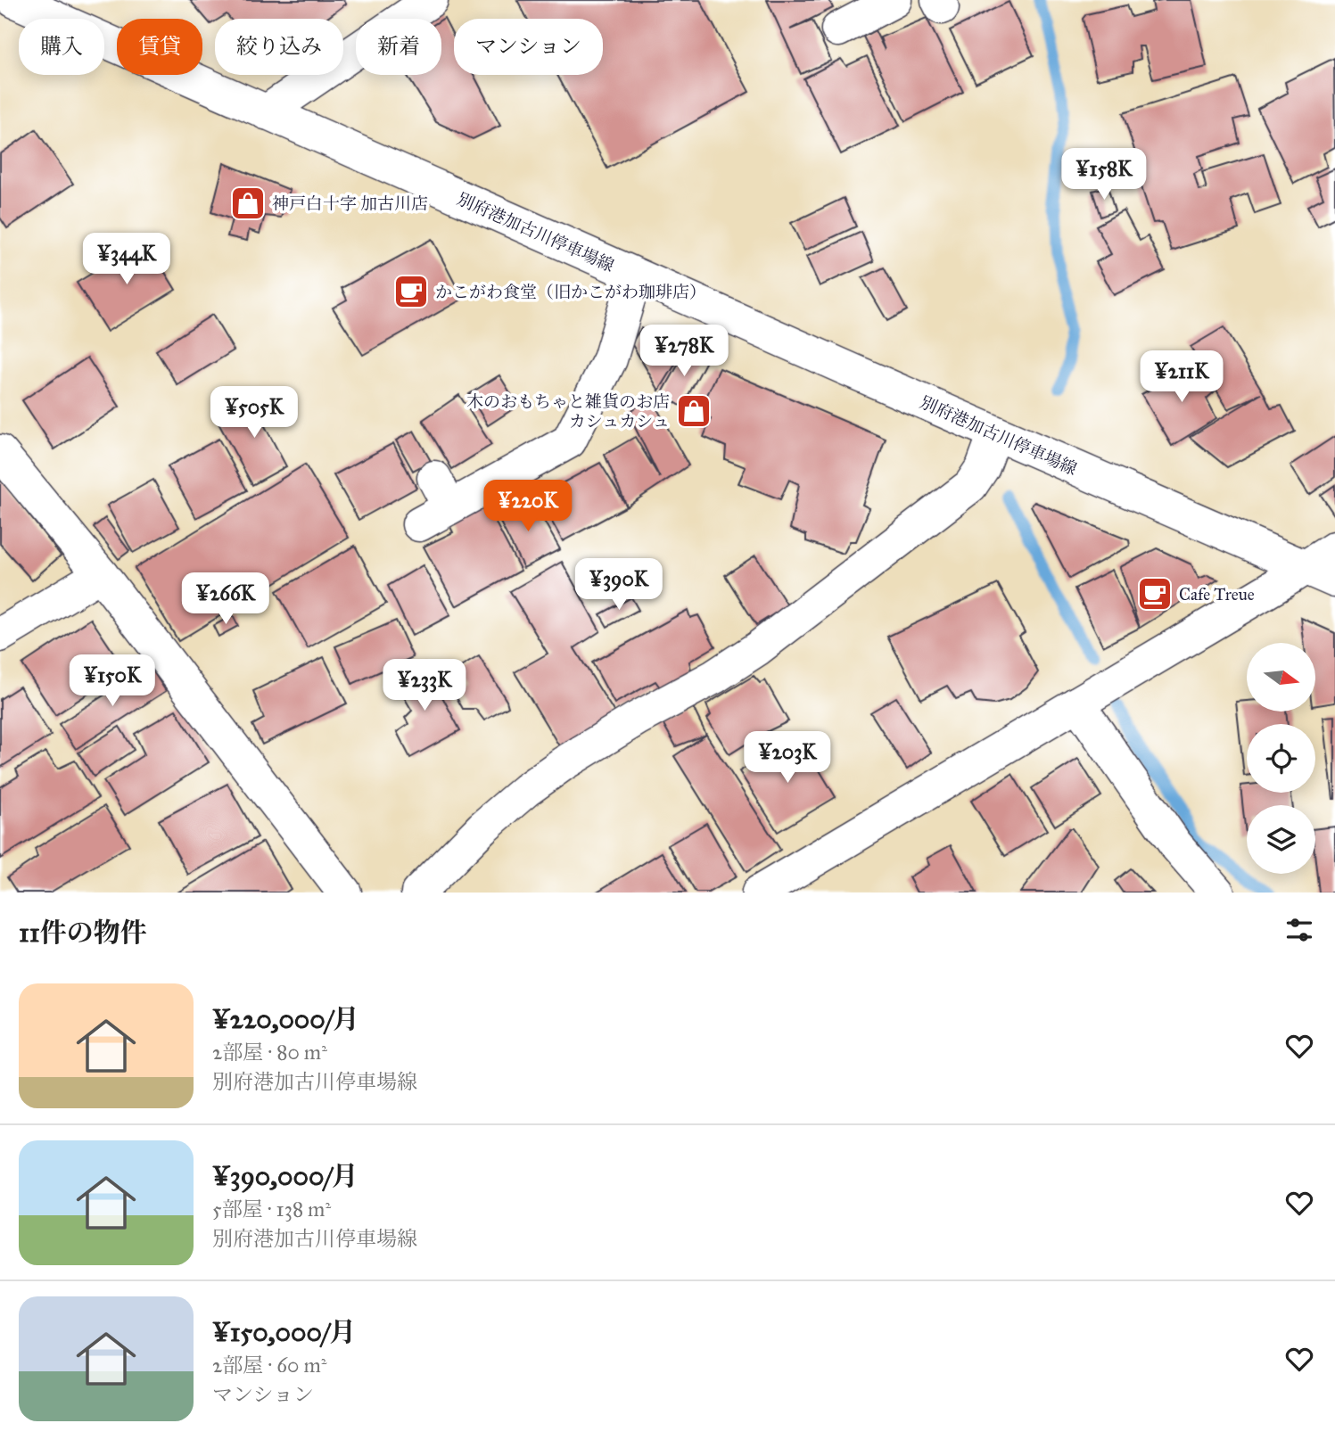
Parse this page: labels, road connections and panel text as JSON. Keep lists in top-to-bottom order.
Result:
{
  "streets": {
    "street": ["別府港加古川停車場線"]
  },
  "places": {
    "shop": ["神戸白十字 加古川店", "木のおもちゃと雑貨のお店 カシュカシュ"],
    "cafe": ["かこがわ食堂（旧かこがわ珈琲店）", "Cafe Treue"]
  },
  "north": "right",
  "page": {
    "chip": [
      "購入",
      "賃貸",
      "絞り込み",
      "新着",
      "マンション"
    ],
    "price": [
      "¥158K",
      "¥344K",
      "¥278K",
      "¥211K",
      "¥505K",
      "¥220K",
      "¥390K",
      "¥266K",
      "¥150K",
      "¥233K",
      "¥203K"
    ],
    "heading": "11件の物件",
    "list": [
      {
        "name": "¥220,000/月",
        "note": "2部屋 · 80 m² · 別府港加古川停車場線"
      },
      {
        "name": "¥390,000/月",
        "note": "5部屋 · 138 m² · 別府港加古川停車場線"
      },
      {
        "name": "¥150,000/月",
        "note": "2部屋 · 60 m² · マンション"
      }
    ]
  }
}
